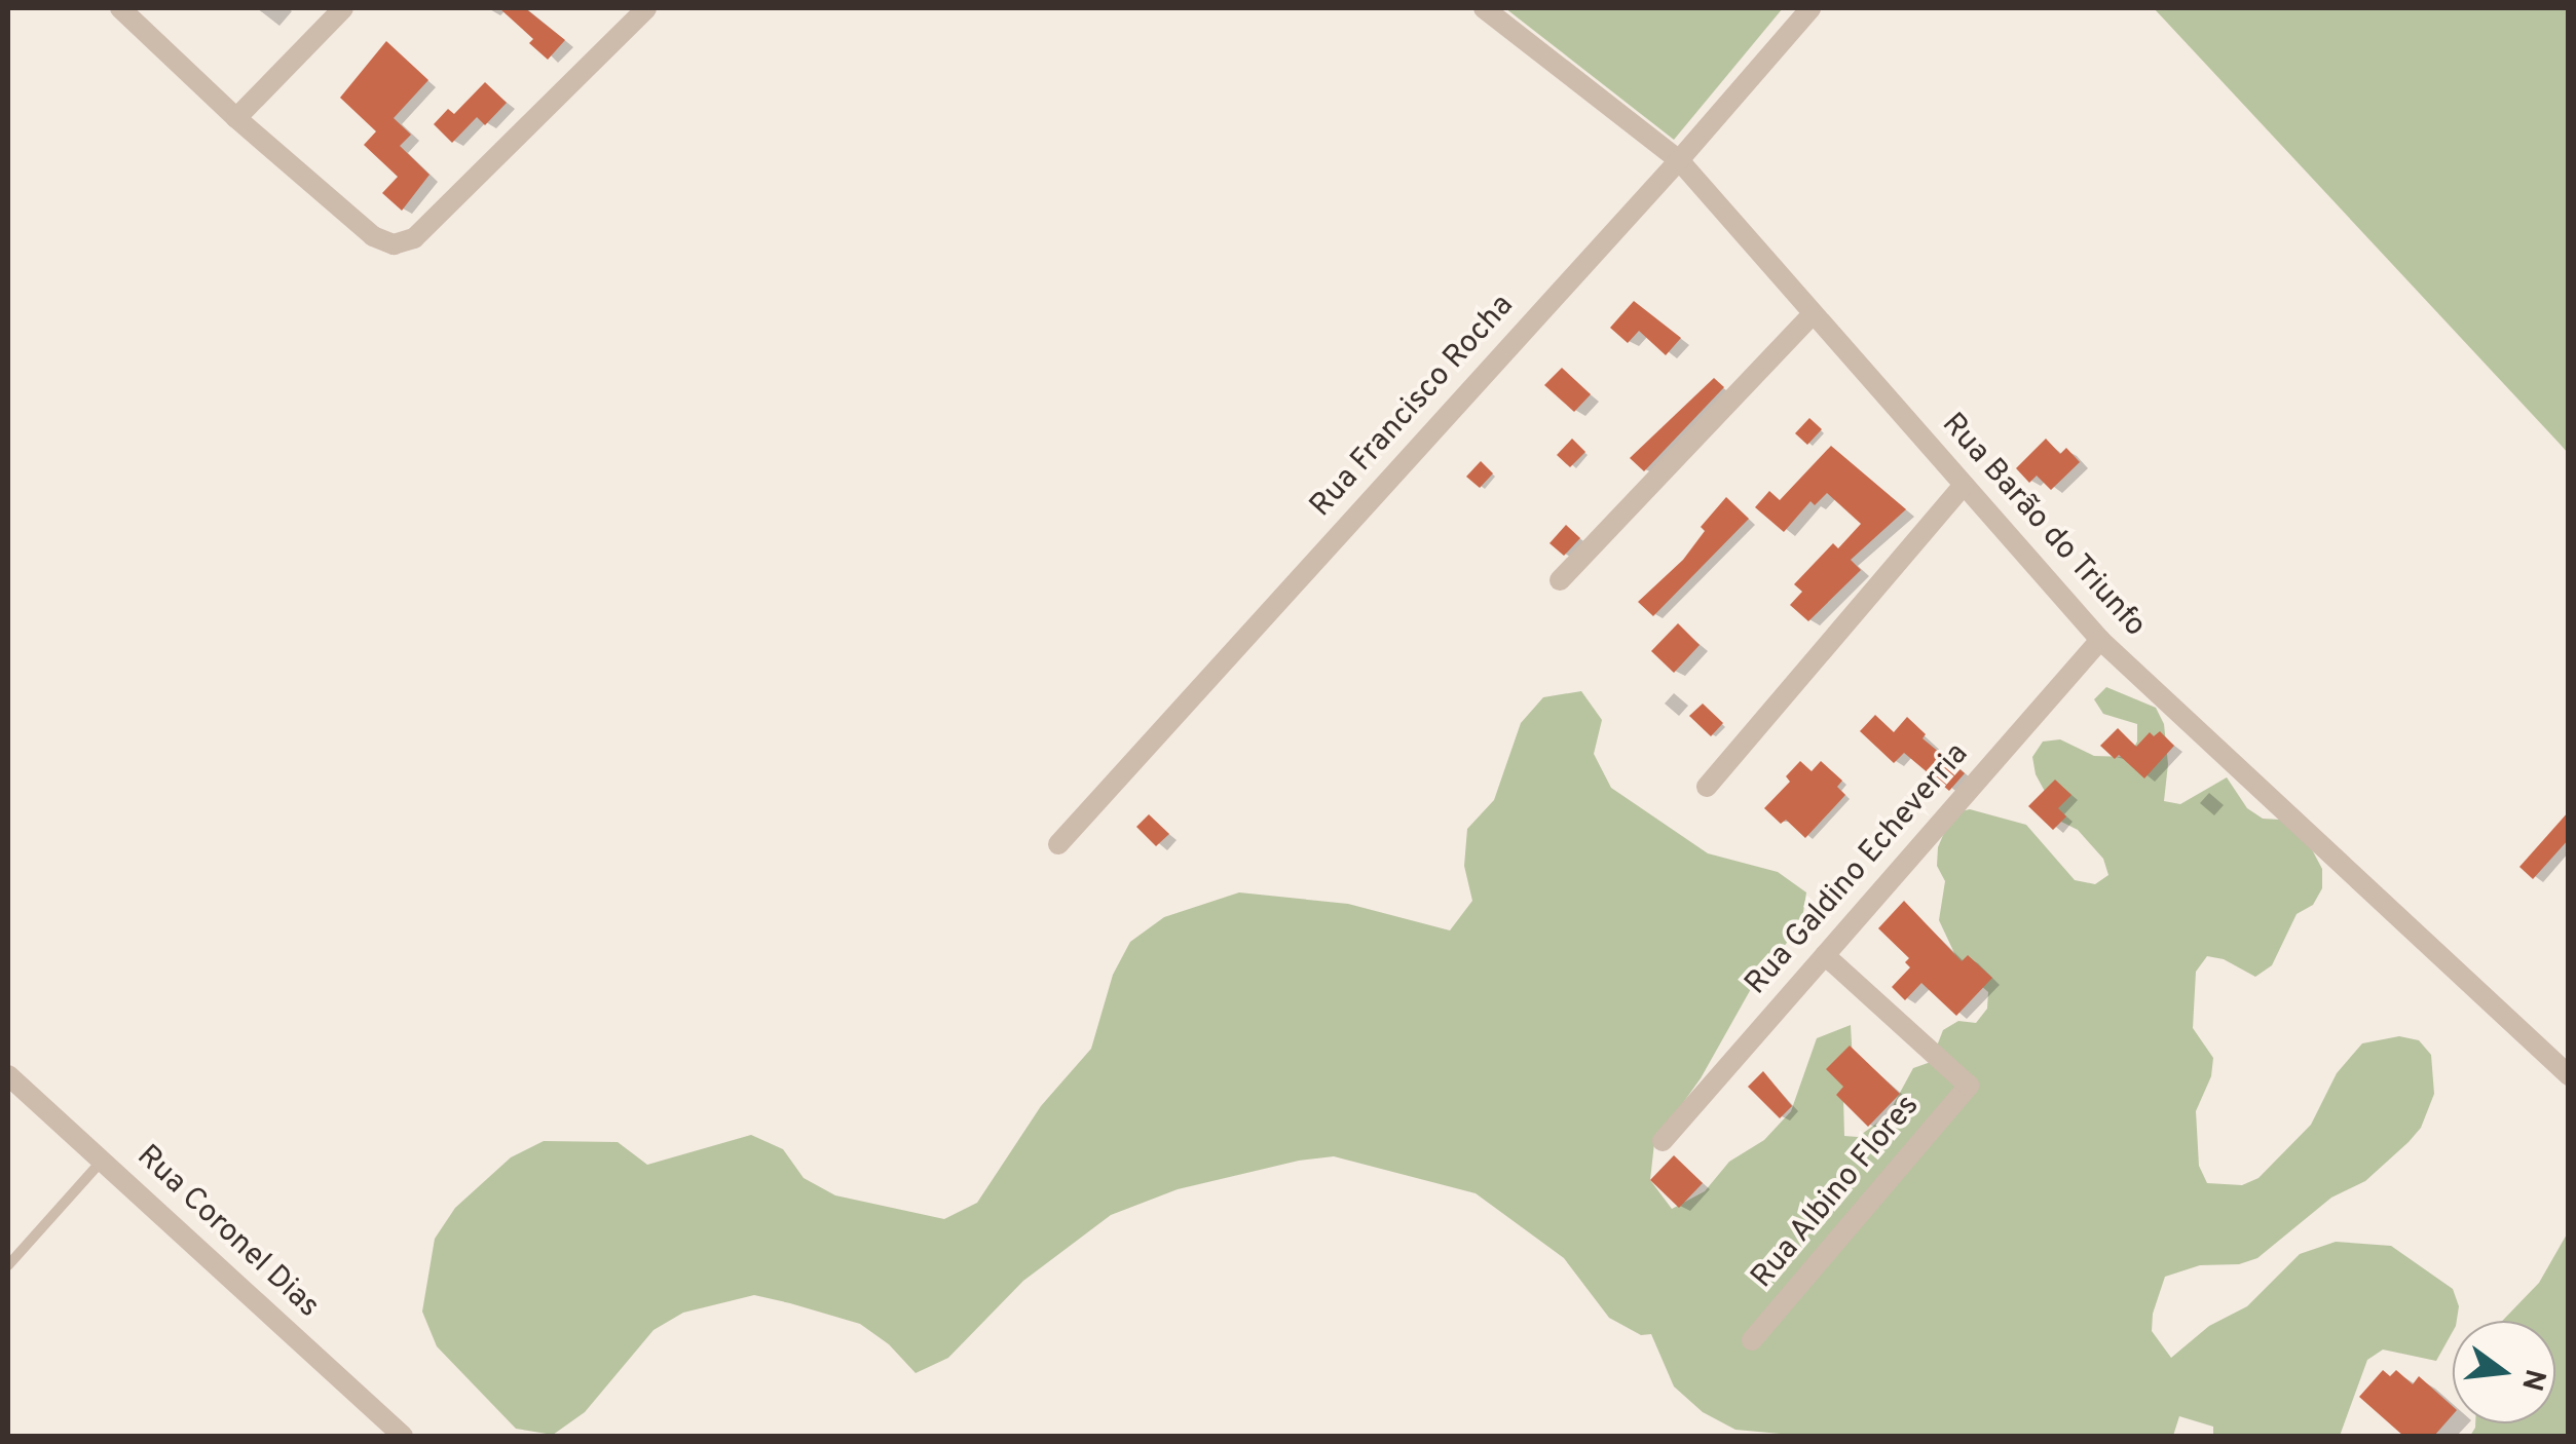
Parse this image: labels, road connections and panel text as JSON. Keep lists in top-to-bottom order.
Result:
{
  "streets": {
    "street": [
      "Rua Francisco Rocha",
      "Rua Barão do Triunfo",
      "Rua Galdino Echeverria",
      "Rua Albino Flores",
      "Rua Coronel Dias"
    ]
  },
  "crossings": [
    ["Rua Francisco Rocha", "Rua Barão do Triunfo"],
    ["Rua Barão do Triunfo", "Rua Galdino Echeverria"],
    ["Rua Galdino Echeverria", "Rua Albino Flores"]
  ],
  "north": "right"
}
